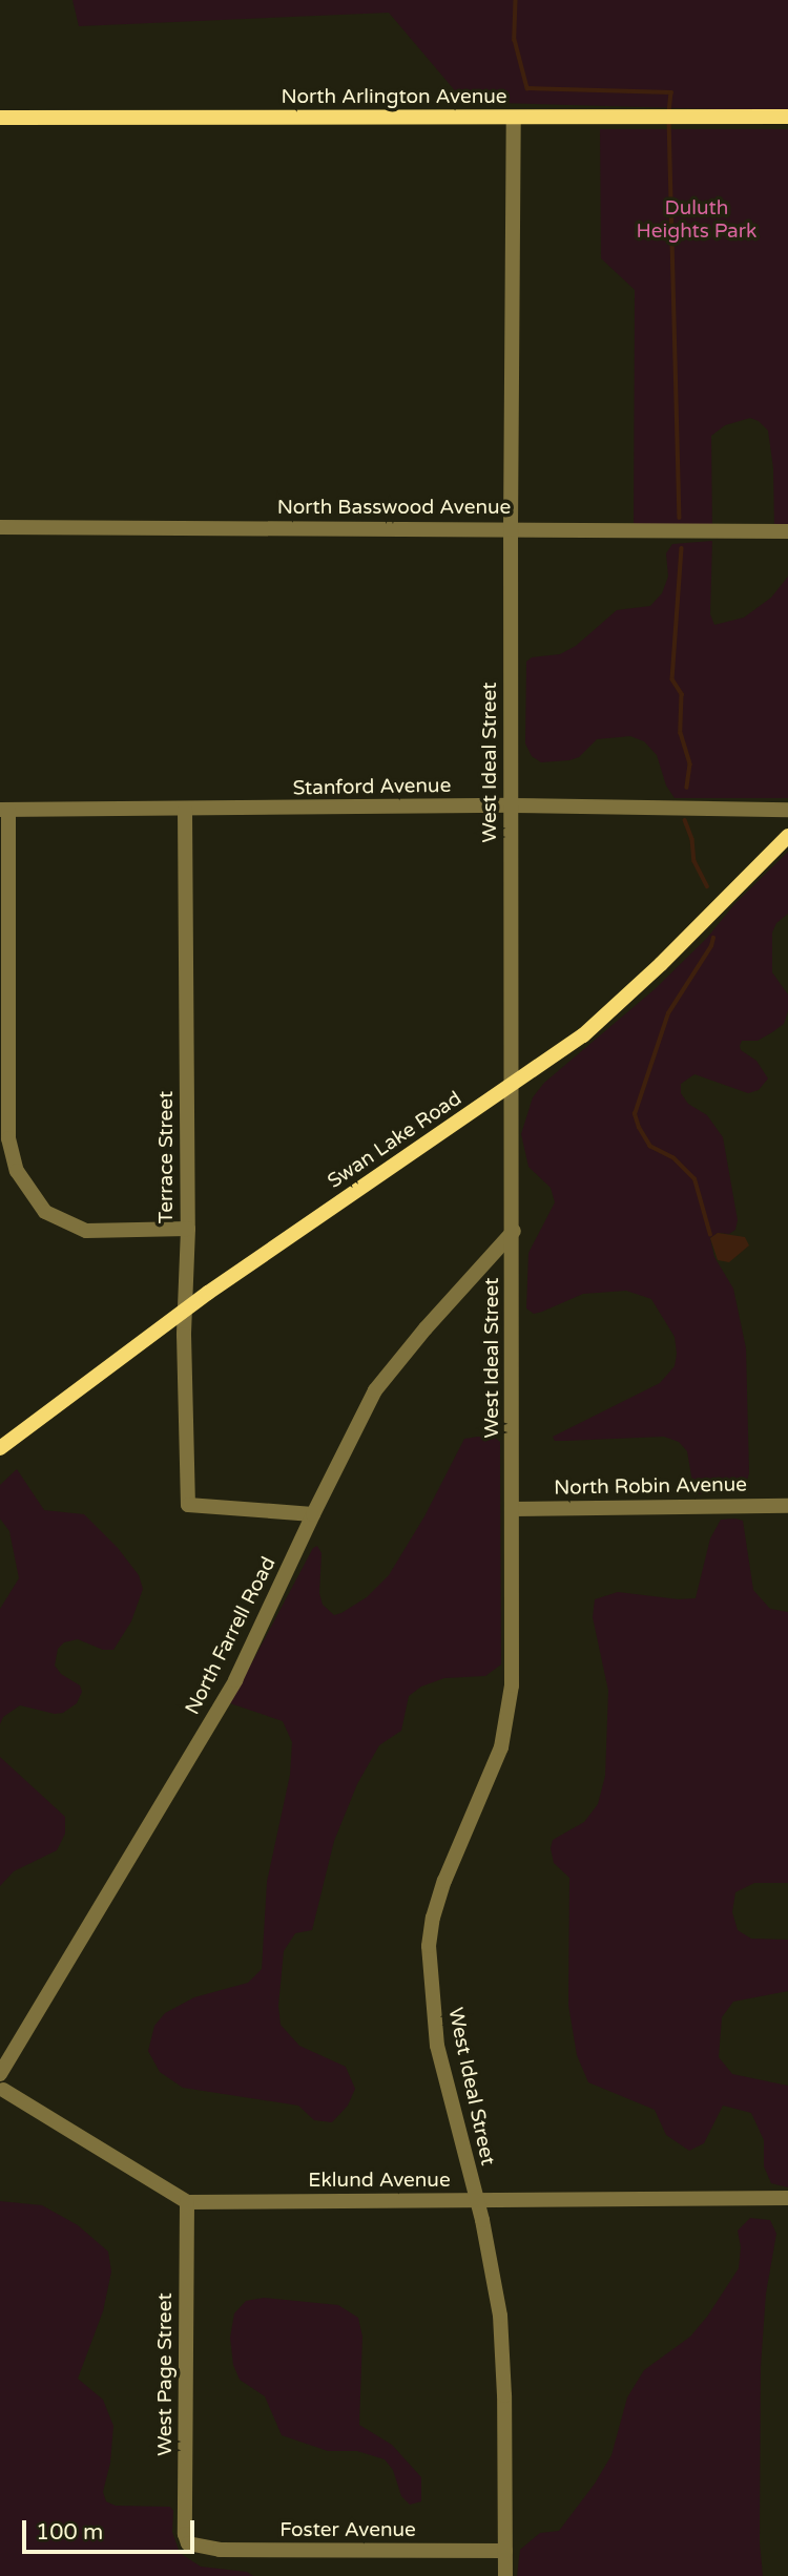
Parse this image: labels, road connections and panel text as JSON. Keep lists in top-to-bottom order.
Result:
{
  "streets": {
    "street": [
      "North Arlington Avenue",
      "North Basswood Avenue",
      "West Ideal Street",
      "Stanford Avenue",
      "Swan Lake Road",
      "Terrace Street",
      "North Robin Avenue",
      "North Farrell Road",
      "Eklund Avenue",
      "West Page Street",
      "Foster Avenue"
    ]
  },
  "crossings": [
    ["North Arlington Avenue", "West Ideal Street"],
    ["North Basswood Avenue", "West Ideal Street"],
    ["West Ideal Street", "Stanford Avenue"],
    ["West Ideal Street", "Swan Lake Road"],
    ["West Ideal Street", "North Robin Avenue"],
    ["West Ideal Street", "North Farrell Road"],
    ["West Ideal Street", "Eklund Avenue"],
    ["West Ideal Street", "Foster Avenue"],
    ["Stanford Avenue", "Terrace Street"],
    ["Swan Lake Road", "Terrace Street"],
    ["Terrace Street", "North Farrell Road"],
    ["Eklund Avenue", "West Page Street"],
    ["West Page Street", "Foster Avenue"]
  ],
  "parks": ["Duluth Heights Park"],
  "scale_bar": "100 m"
}
